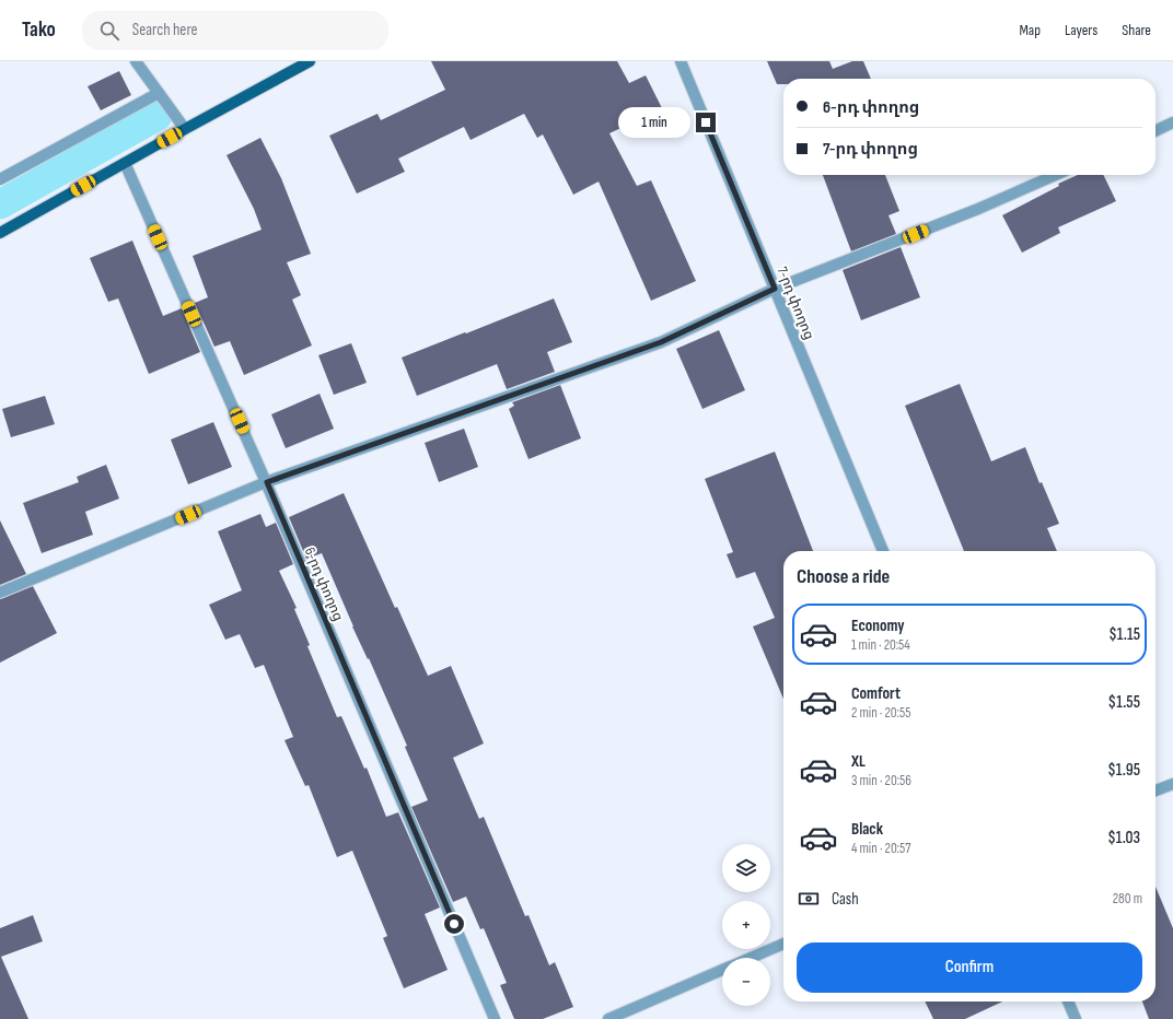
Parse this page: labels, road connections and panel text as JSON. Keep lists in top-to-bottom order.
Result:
{
  "streets": {
    "street": ["7-րդ փողոց", "6-րդ փողոց"]
  },
  "page": {
    "header": "Tako",
    "search": "Search here",
    "nav": ["Map", "Layers", "Share"],
    "banner": ["6-րդ փողոց", "7-րդ փողոց"],
    "bubble": "1 min",
    "heading": "Choose a ride",
    "list": [
      {
        "name": "Economy",
        "note": "1 min · 20:54",
        "value": "$1.15"
      },
      {
        "name": "Comfort",
        "note": "2 min · 20:55",
        "value": "$1.55"
      },
      {
        "name": "XL",
        "note": "3 min · 20:56",
        "value": "$1.95"
      },
      {
        "name": "Black",
        "note": "4 min · 20:57",
        "value": "$1.03"
      }
    ],
    "map_buttons": ["+", "−"],
    "pay": ["Cash", "280 m"],
    "buttons": "Confirm"
  }
}
